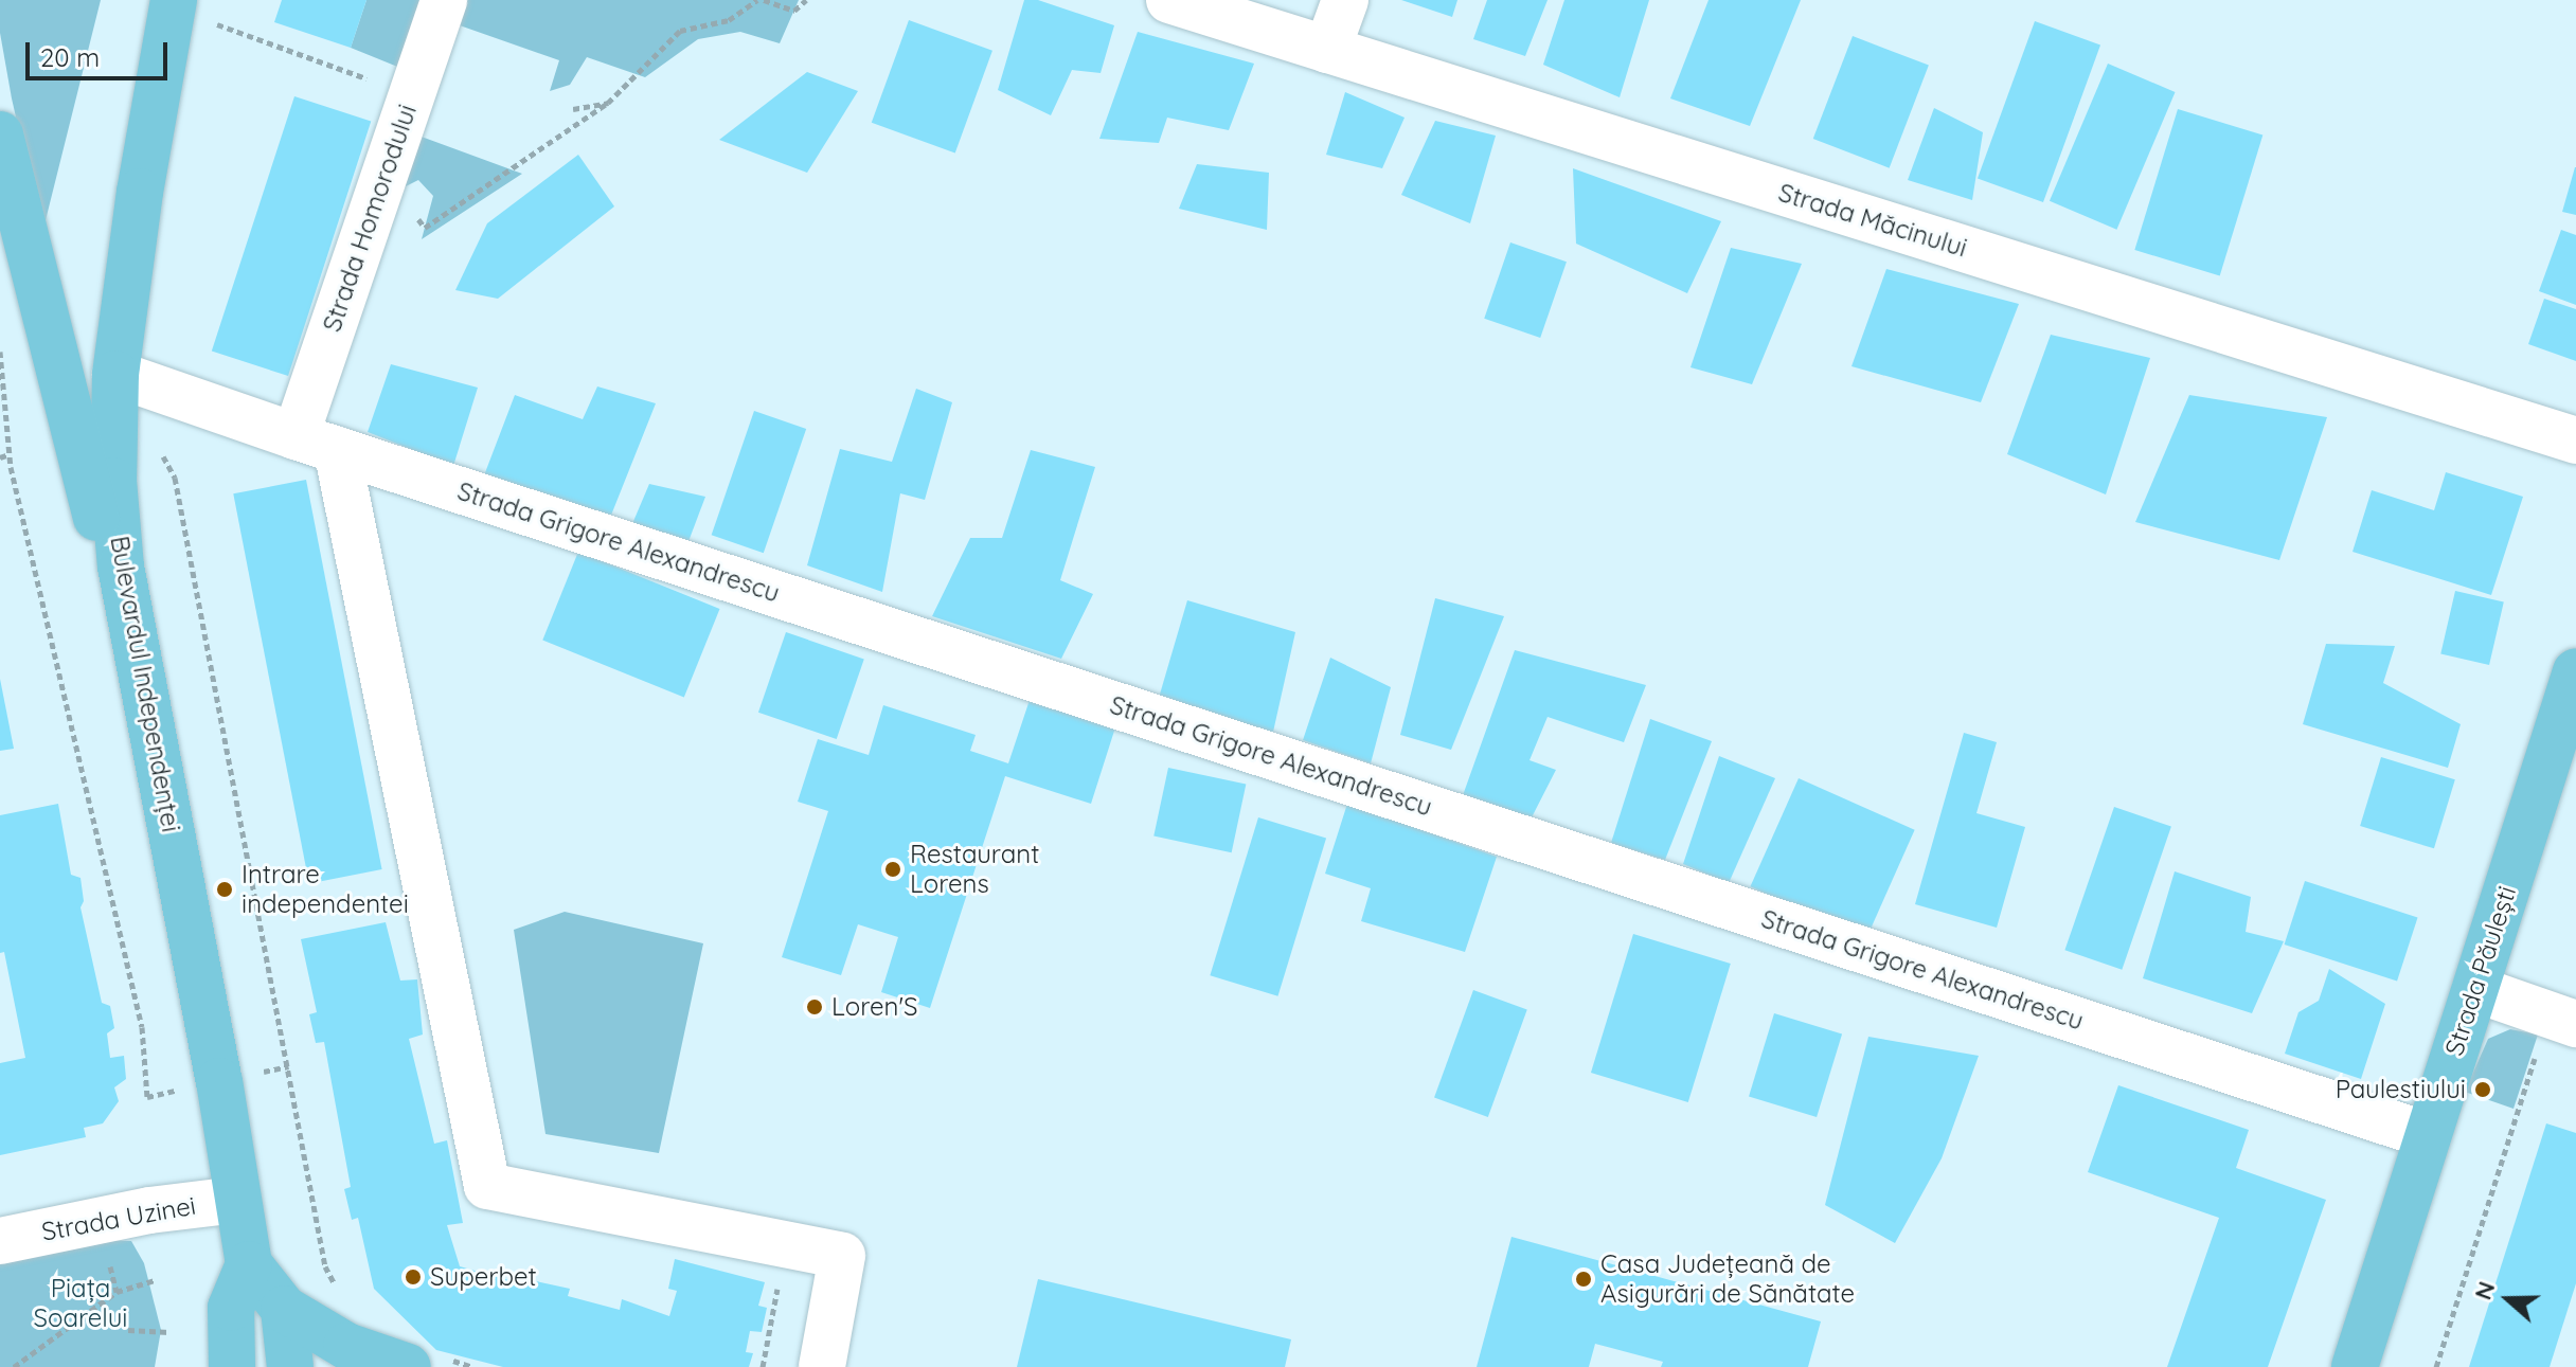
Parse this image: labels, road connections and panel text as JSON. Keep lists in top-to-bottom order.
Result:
{
  "streets": {
    "main road": ["Bulevardul Independenței", "Strada Păulești"],
    "street": [
      "Strada Homorodului",
      "Strada Măcinului",
      "Strada Grigore Alexandrescu",
      "Strada Uzinei"
    ]
  },
  "crossings": [
    ["Strada Homorodului", "Strada Grigore Alexandrescu"],
    ["Strada Grigore Alexandrescu", "Bulevardul Independenței"],
    ["Strada Grigore Alexandrescu", "Strada Păulești"],
    ["Bulevardul Independenței", "Strada Uzinei"]
  ],
  "parks": ["Piața Soarelui"],
  "places": [
    "Restaurant Lorens",
    "Intrare independentei",
    "Loren'S",
    "Paulestiului",
    "Superbet",
    "Casa Județeană de Asigurări de Sănătate"
  ],
  "scale_bar": "20 m",
  "north": "left"
}
